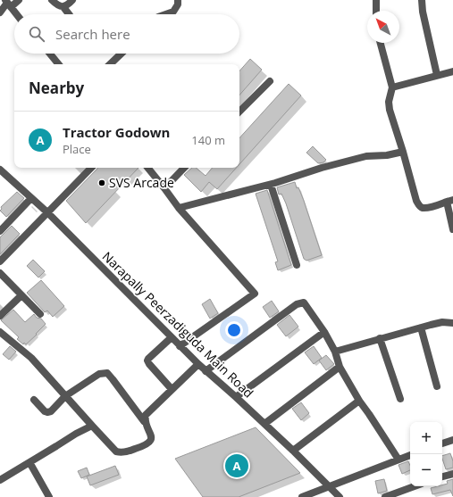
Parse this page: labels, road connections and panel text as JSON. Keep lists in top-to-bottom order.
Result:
{
  "streets": {
    "street": ["Narapally Peerzadiguda Main Road"]
  },
  "places": ["SVS Arcade"],
  "north": "top left",
  "page": {
    "search": "Search here",
    "heading": "Nearby",
    "list": [
      {
        "mark": "A",
        "name": "Tractor Godown",
        "note": "Place",
        "value": "140 m"
      }
    ],
    "map_buttons": ["+", "−"],
    "pins": "A"
  }
}
